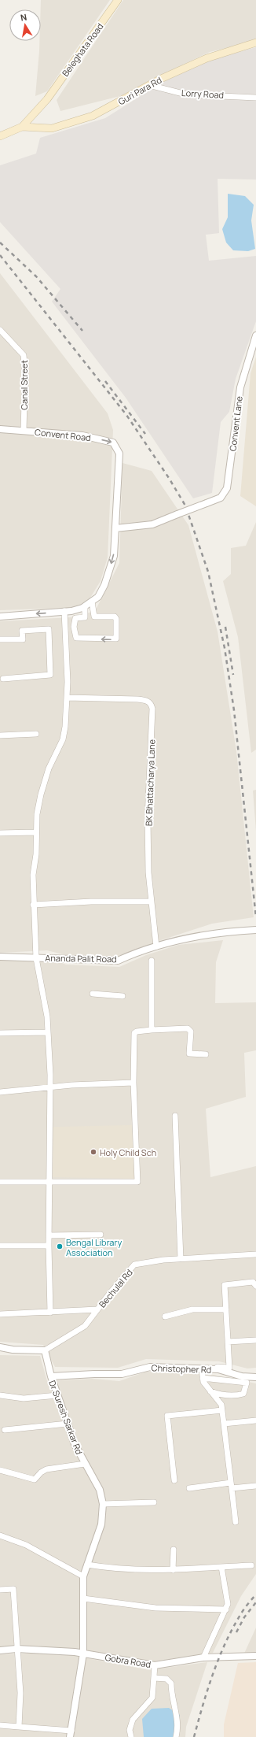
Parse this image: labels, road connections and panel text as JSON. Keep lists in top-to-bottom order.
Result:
{
  "streets": {
    "main road": ["Beleghata Road", "Guri Para Rd"],
    "street": [
      "Lorry Road",
      "Canal Street",
      "Convent Lane",
      "Convent Road",
      "BK Bhattacharya Lane",
      "Ananda Palit Road",
      "Bechulal Rd",
      "Christopher Rd",
      "Dr Suresh Sarkar Rd",
      "Gobra Road"
    ]
  },
  "crossings": [
    ["Beleghata Road", "Guri Para Rd"],
    ["Guri Para Rd", "Lorry Road"],
    ["Canal Street", "Convent Road"],
    ["Convent Lane", "Convent Road"],
    ["BK Bhattacharya Lane", "Ananda Palit Road"],
    ["Bechulal Rd", "Dr Suresh Sarkar Rd"],
    ["Christopher Rd", "Dr Suresh Sarkar Rd"],
    ["Dr Suresh Sarkar Rd", "Gobra Road"]
  ],
  "places": ["Holy Child Sch", "Bengal Library Association"],
  "north": "top"
}
